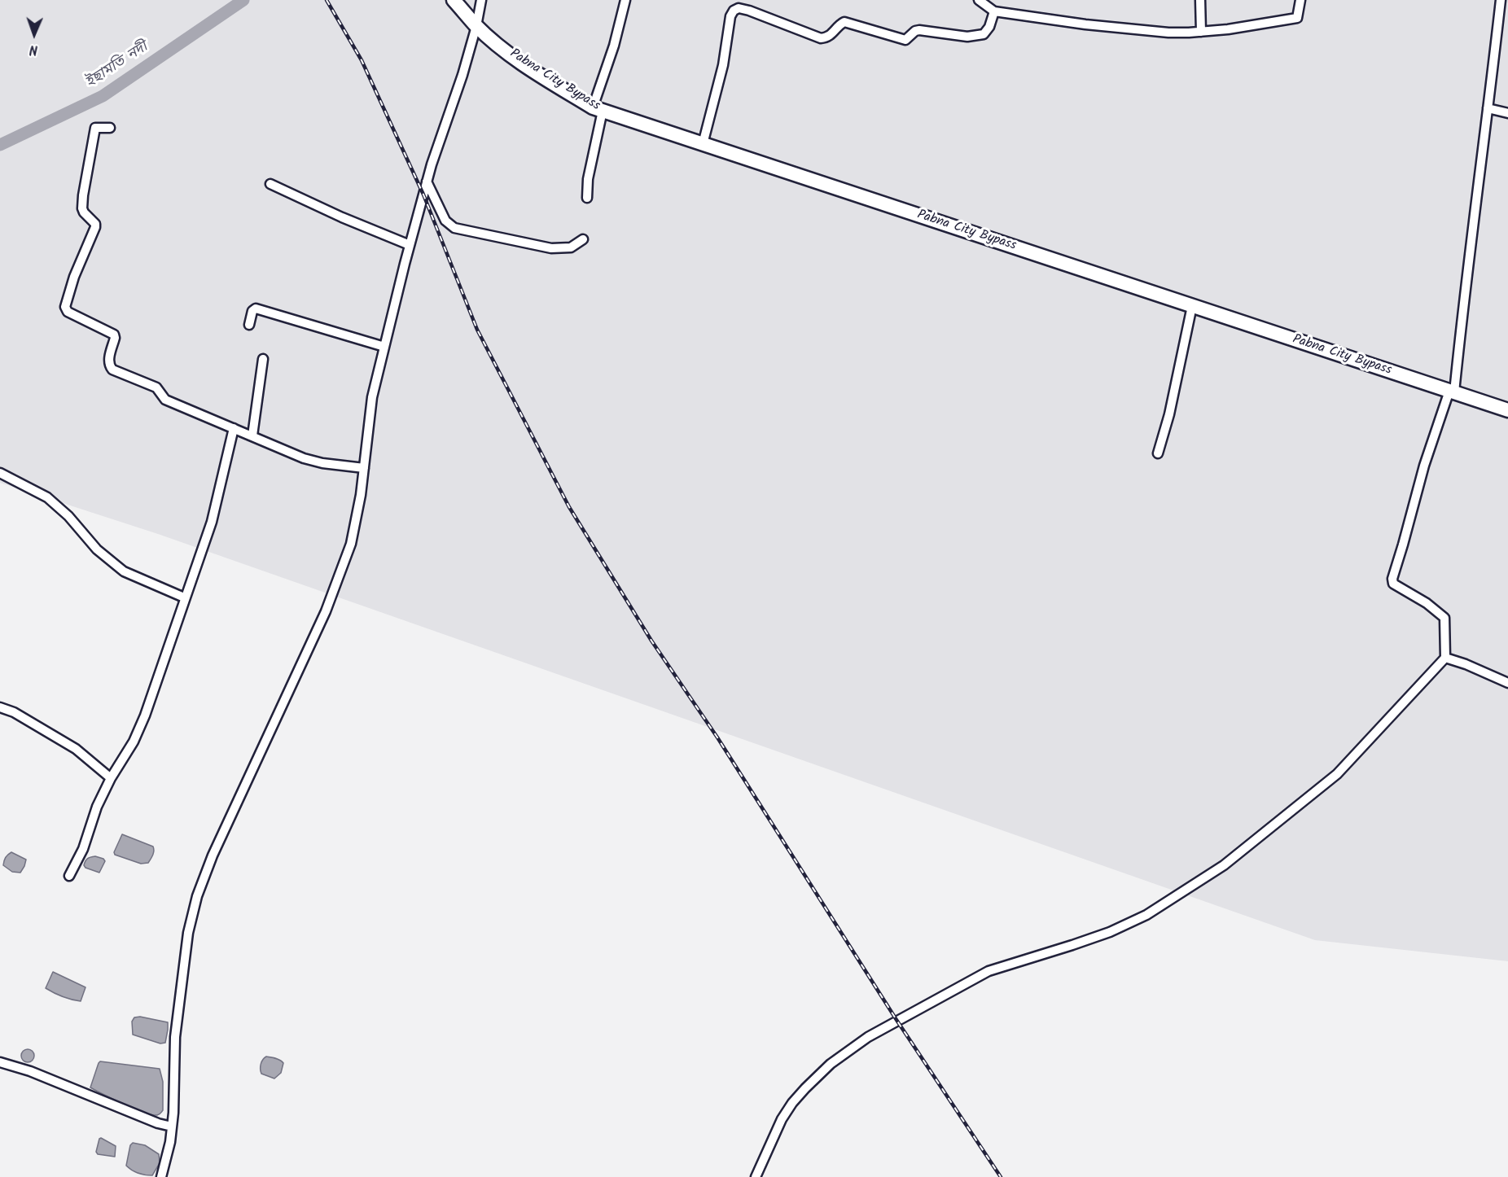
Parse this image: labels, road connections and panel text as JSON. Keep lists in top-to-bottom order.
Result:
{
  "streets": {
    "highway": ["Pabna City Bypass"]
  },
  "water": ["ইছামতি নদী"],
  "north": "bottom"
}
